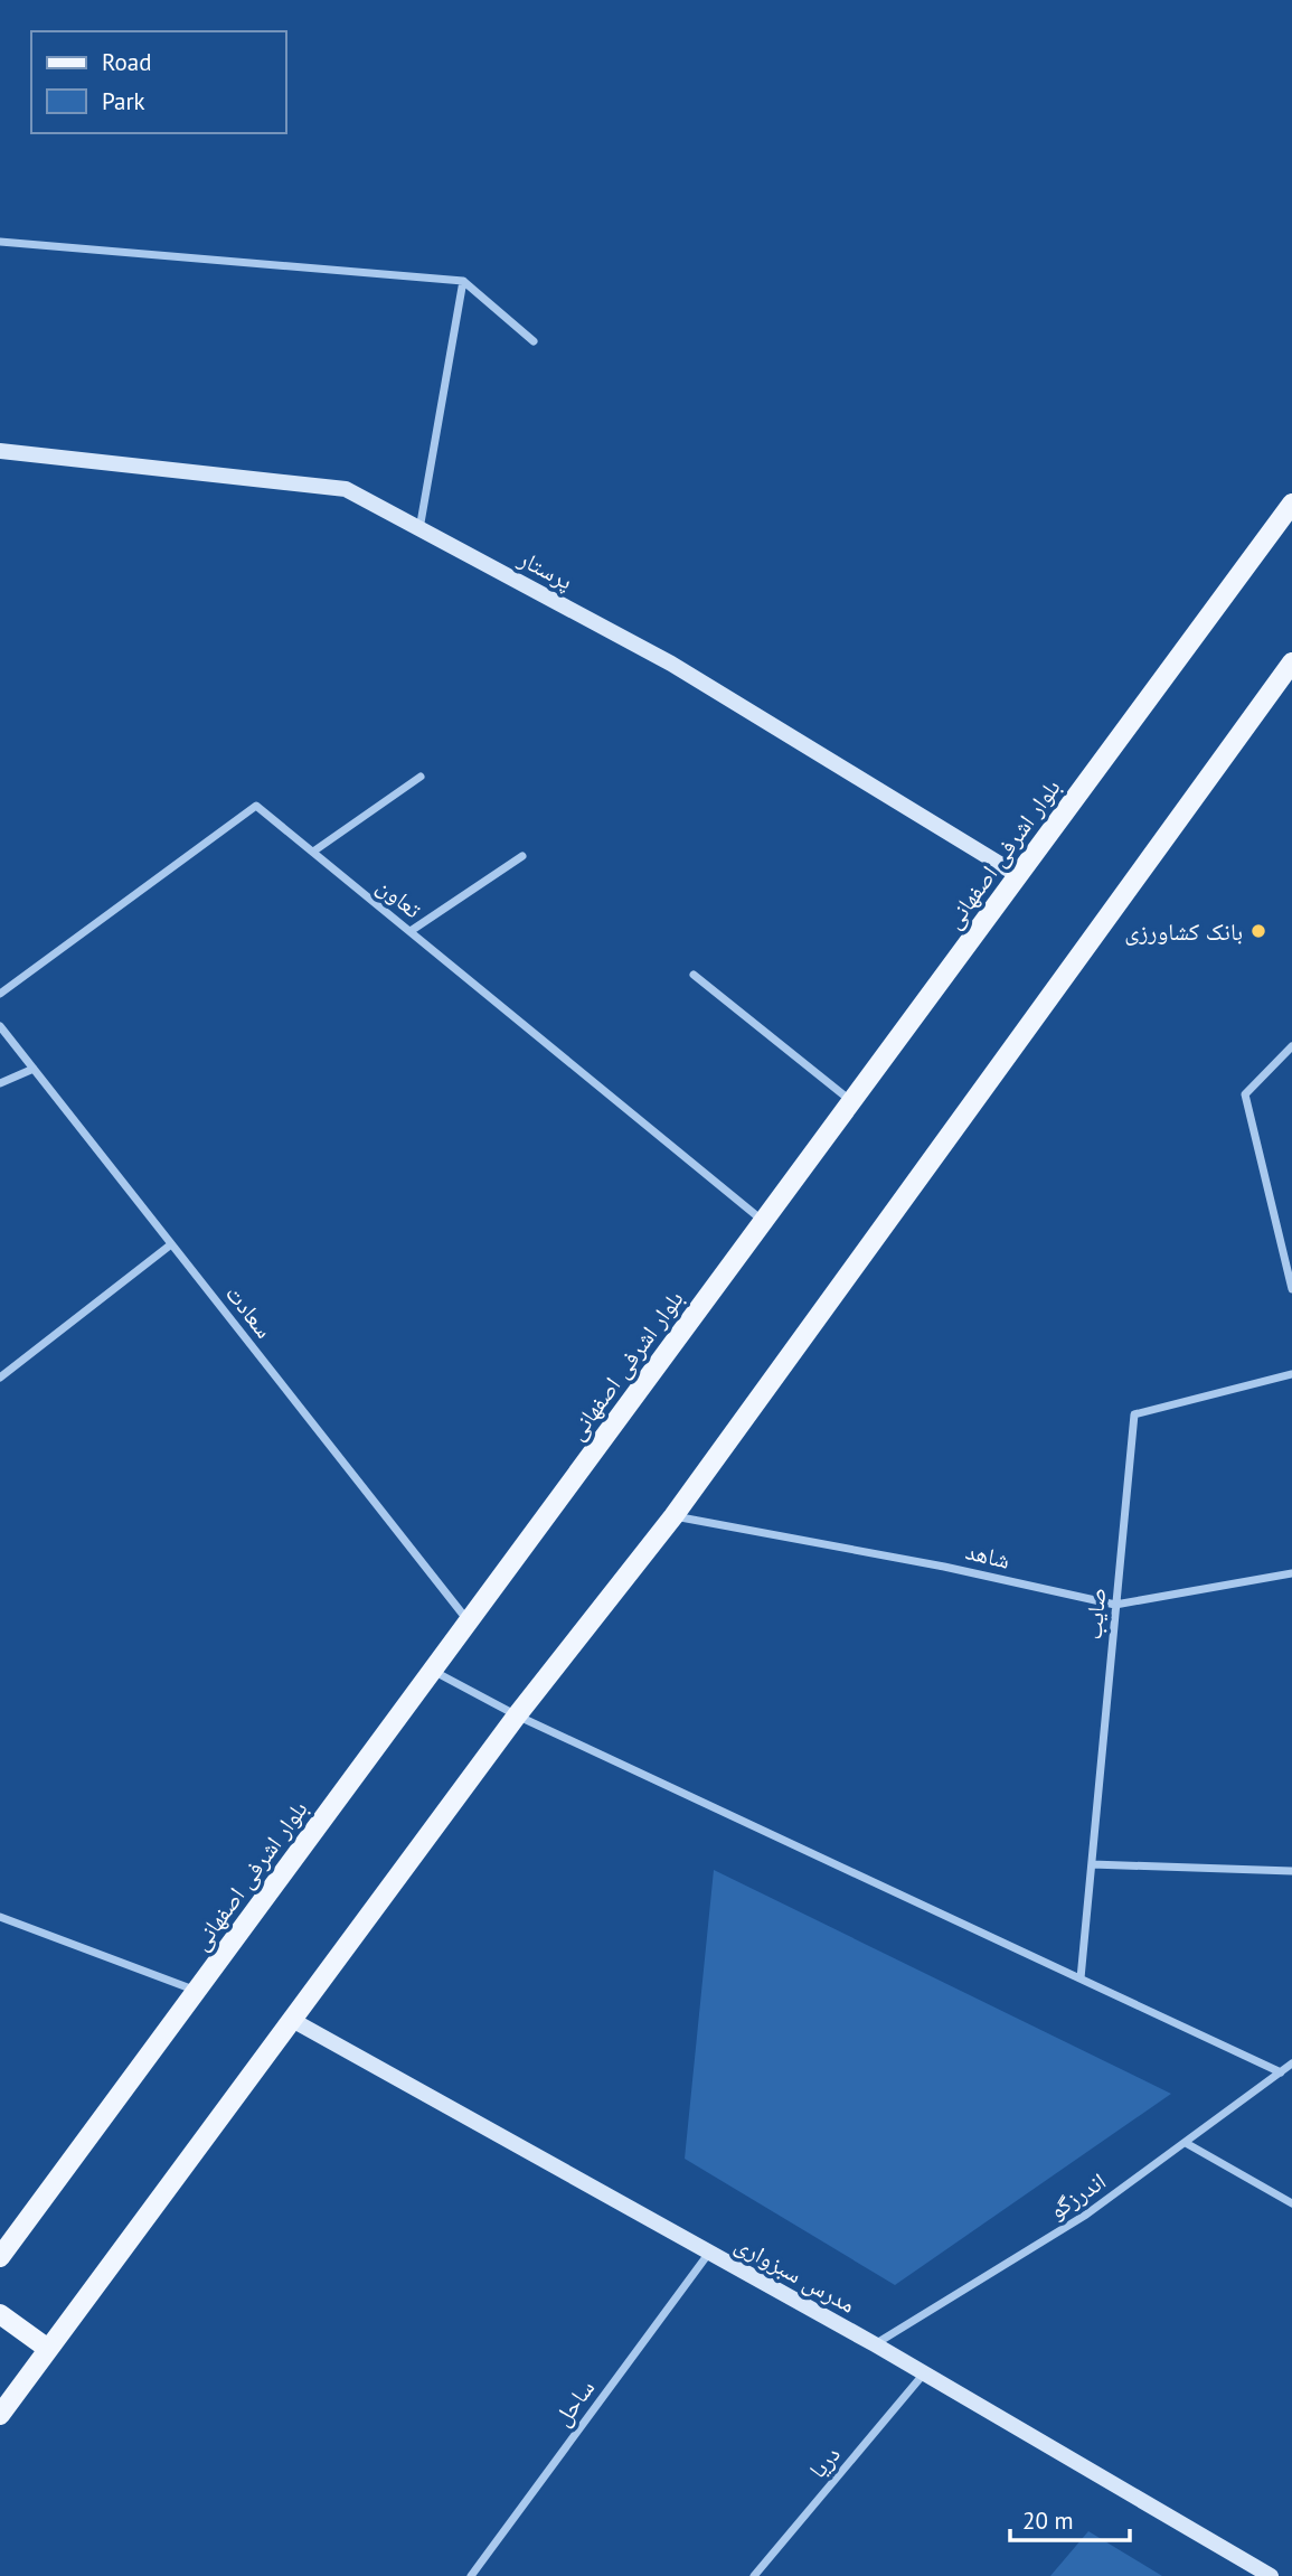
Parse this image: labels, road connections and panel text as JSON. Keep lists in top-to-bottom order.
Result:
{
  "streets": {
    "main road": ["پرستار", "بلوار اشرفی اصفهانی", "مدرس سبزواری"],
    "street": [
      "تعاون",
      "سعادت",
      "شاهد",
      "صایب",
      "اندرزگو",
      "ساحل",
      "دریا"
    ]
  },
  "crossings": [
    ["پرستار", "بلوار اشرفی اصفهانی"],
    ["بلوار اشرفی اصفهانی", "تعاون"],
    ["بلوار اشرفی اصفهانی", "سعادت"],
    ["شاهد", "صایب"],
    ["اندرزگو", "مدرس سبزواری"],
    ["مدرس سبزواری", "ساحل"],
    ["مدرس سبزواری", "دریا"]
  ],
  "places": ["بانک کشاورزی"],
  "legend": ["Road", "Park"],
  "scale_bar": "20 m"
}
